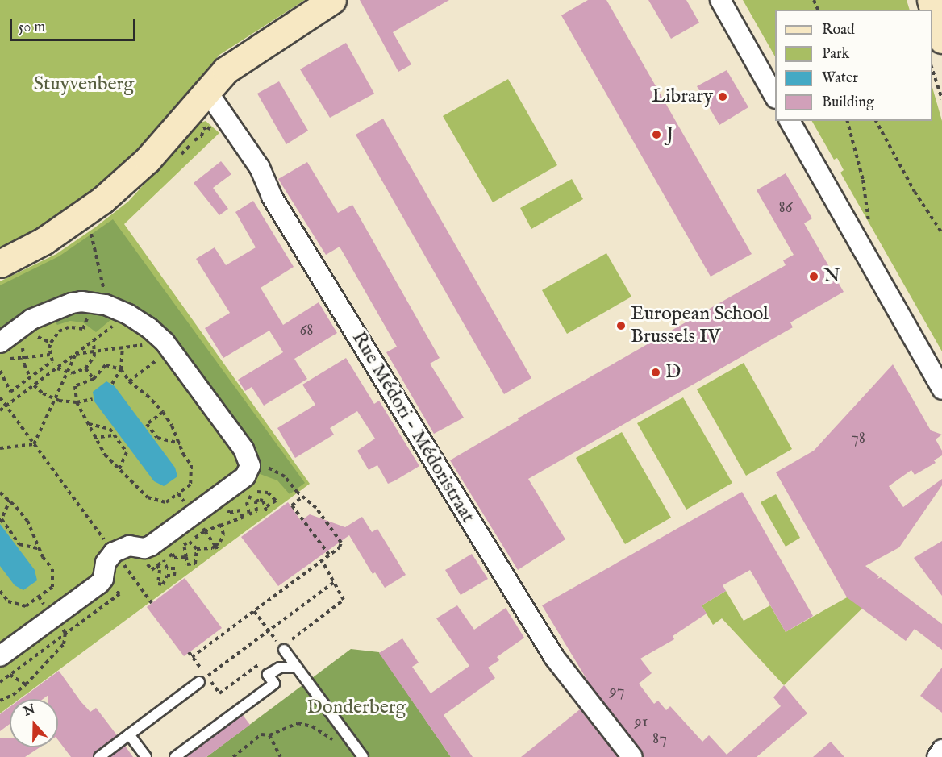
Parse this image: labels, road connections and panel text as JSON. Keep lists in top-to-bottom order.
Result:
{
  "streets": {
    "street": ["Rue Médori - Médoristraat"]
  },
  "parks": ["Stuyvenberg", "Donderberg"],
  "places": [
    "Library",
    "J",
    "N",
    "European School Brussels IV",
    "D"
  ],
  "house_numbers": [
    "86",
    "68",
    "78",
    "97",
    "91",
    "87"
  ],
  "legend": [
    "Road",
    "Park",
    "Water",
    "Building"
  ],
  "scale_bar": "50 m",
  "north": "top"
}
